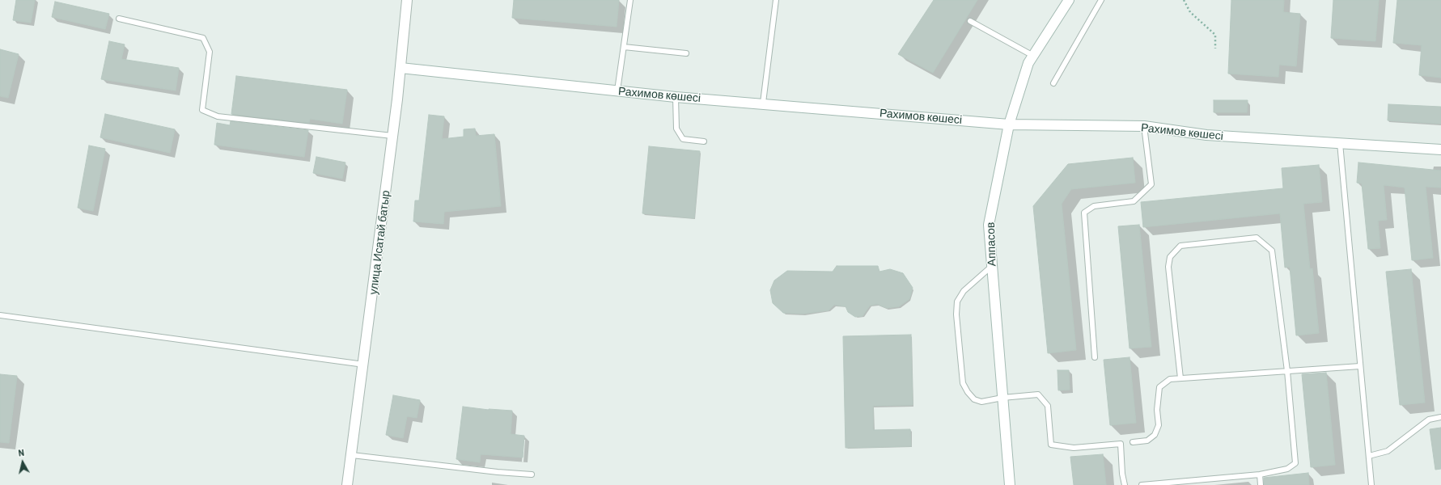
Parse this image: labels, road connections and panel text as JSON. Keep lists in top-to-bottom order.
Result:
{
  "streets": {
    "street": ["Рахимов көшесі", "улица Исатай батыр", "Аппасов"]
  },
  "crossings": [
    ["Рахимов көшесі", "улица Исатай батыр"],
    ["Рахимов көшесі", "Аппасов"]
  ],
  "north": "top"
}
